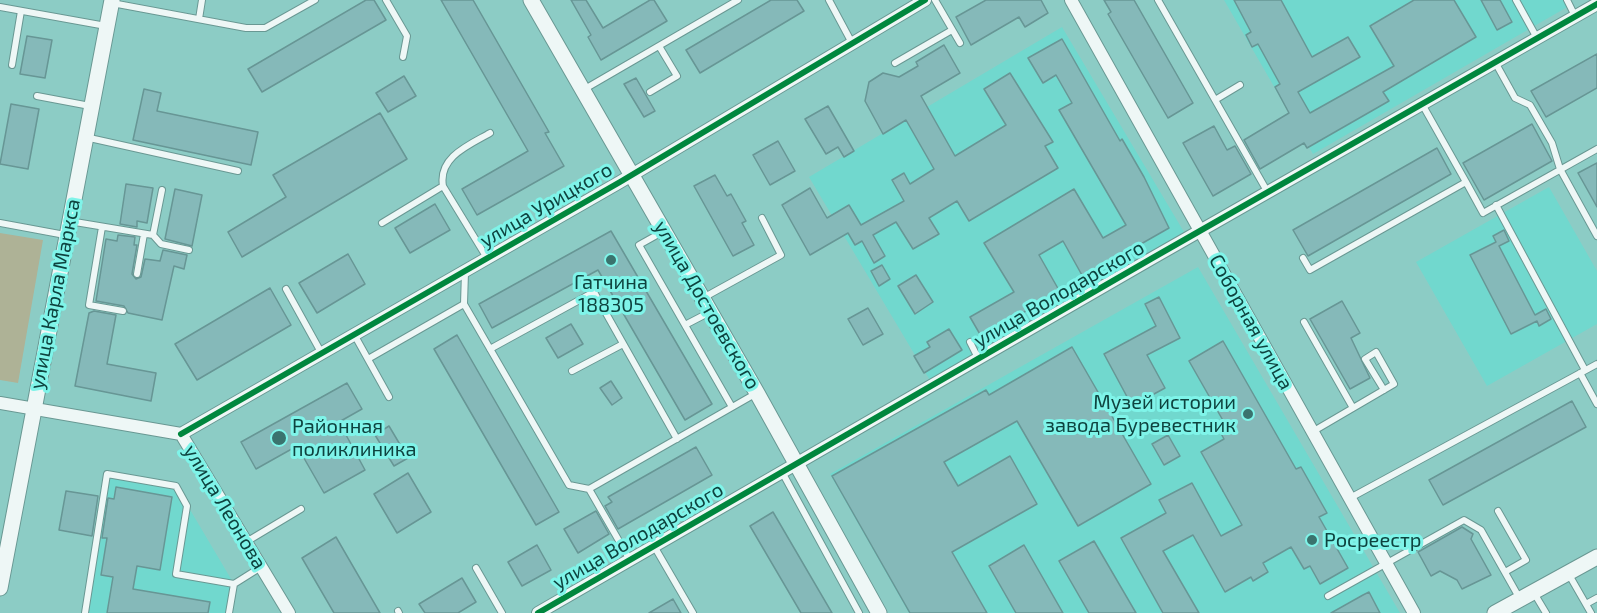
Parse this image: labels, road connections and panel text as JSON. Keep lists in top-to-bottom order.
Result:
{
  "streets": {
    "street": [
      "улица Урицкого",
      "улица Карла Маркса",
      "улица Володарского",
      "улица Достоевского",
      "Соборная улица",
      "улица Леонова"
    ]
  },
  "crossings": [
    ["улица Урицкого", "улица Достоевского"],
    ["улица Урицкого", "улица Леонова"],
    ["улица Карла Маркса", "улица Леонова"],
    ["улица Володарского", "улица Достоевского"],
    ["улица Володарского", "Соборная улица"]
  ],
  "places": [
    "Гатчина 188305",
    "Музей истории завода Буревестник",
    "Районная поликлиника",
    "Росреестр"
  ]
}
